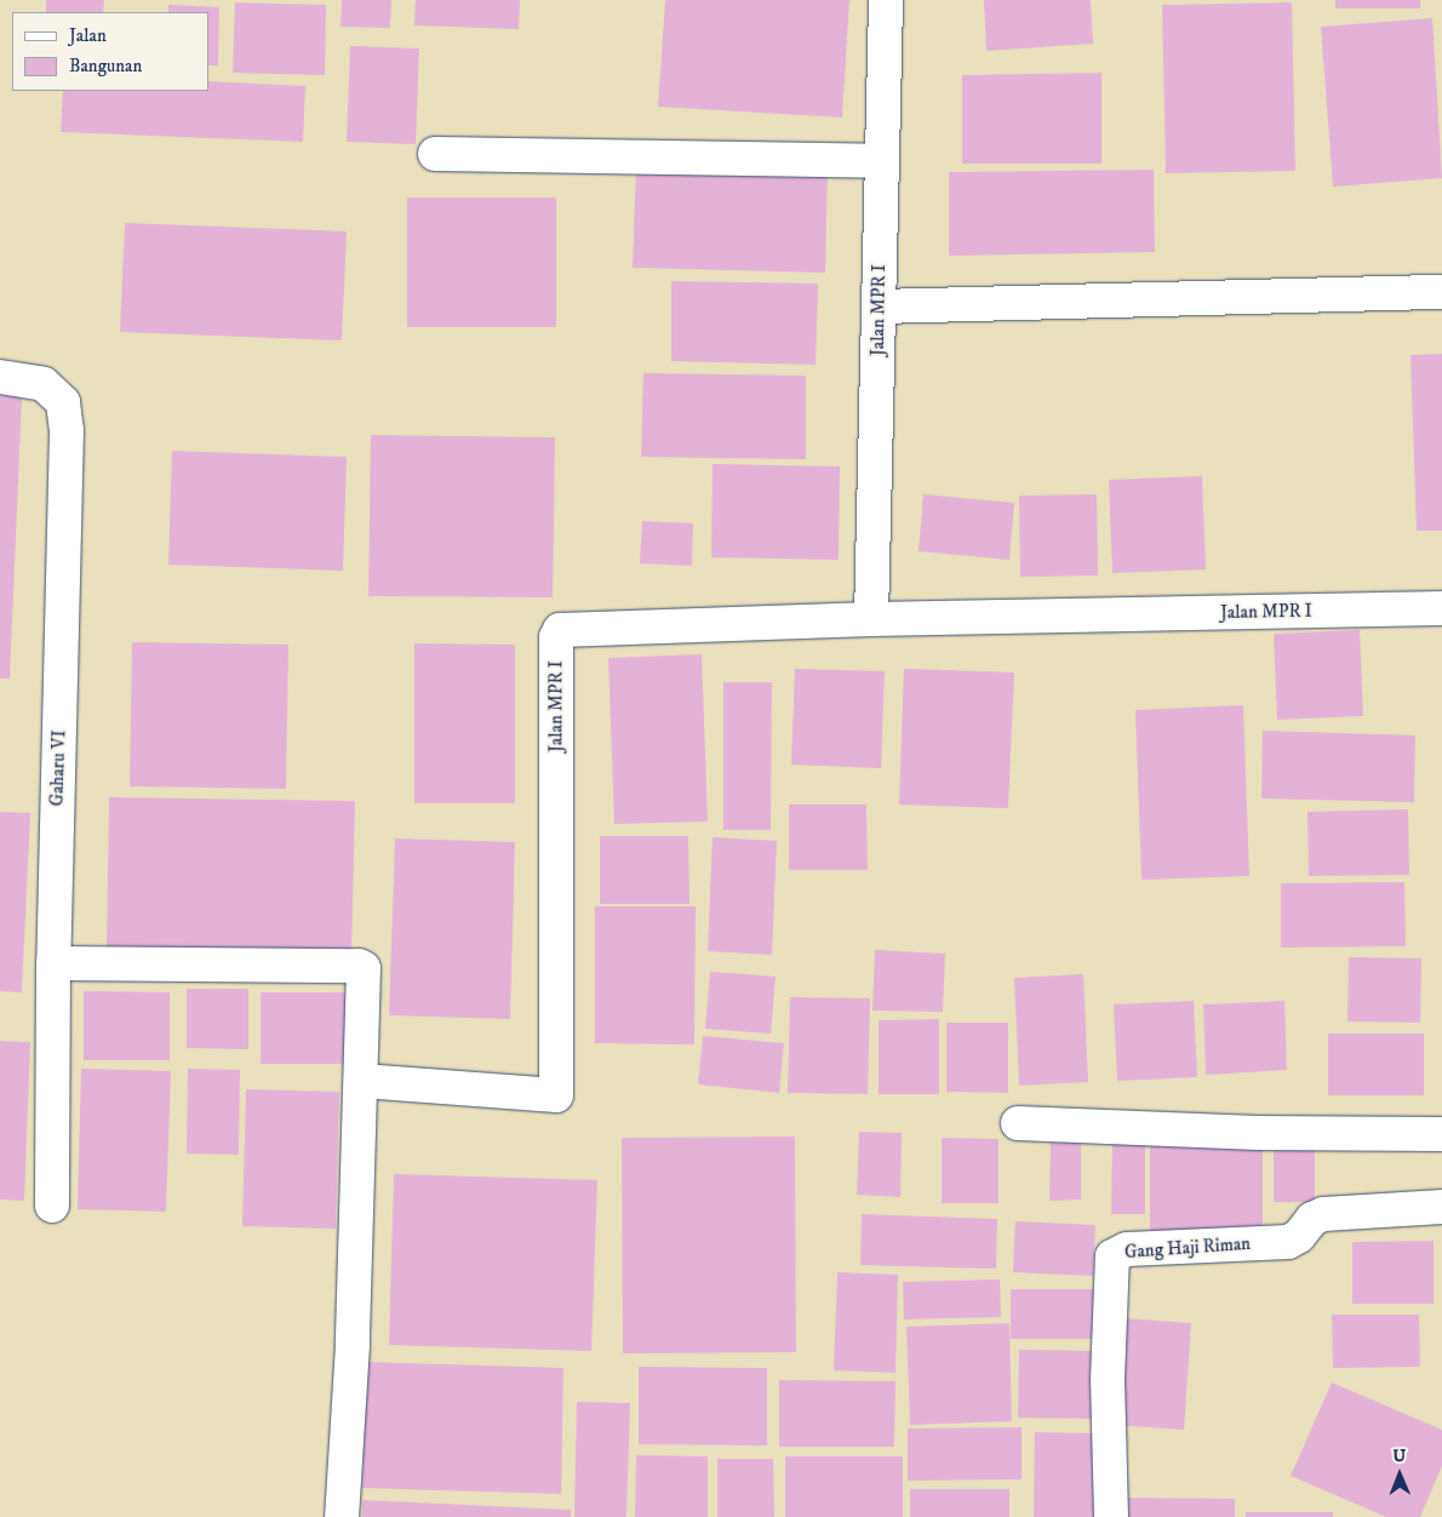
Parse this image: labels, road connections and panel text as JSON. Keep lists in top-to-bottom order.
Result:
{
  "streets": {
    "street": ["Jalan MPR I", "Gaharu VI", "Gang Haji Riman"]
  },
  "legend": ["Jalan", "Bangunan"],
  "north": "top"
}
